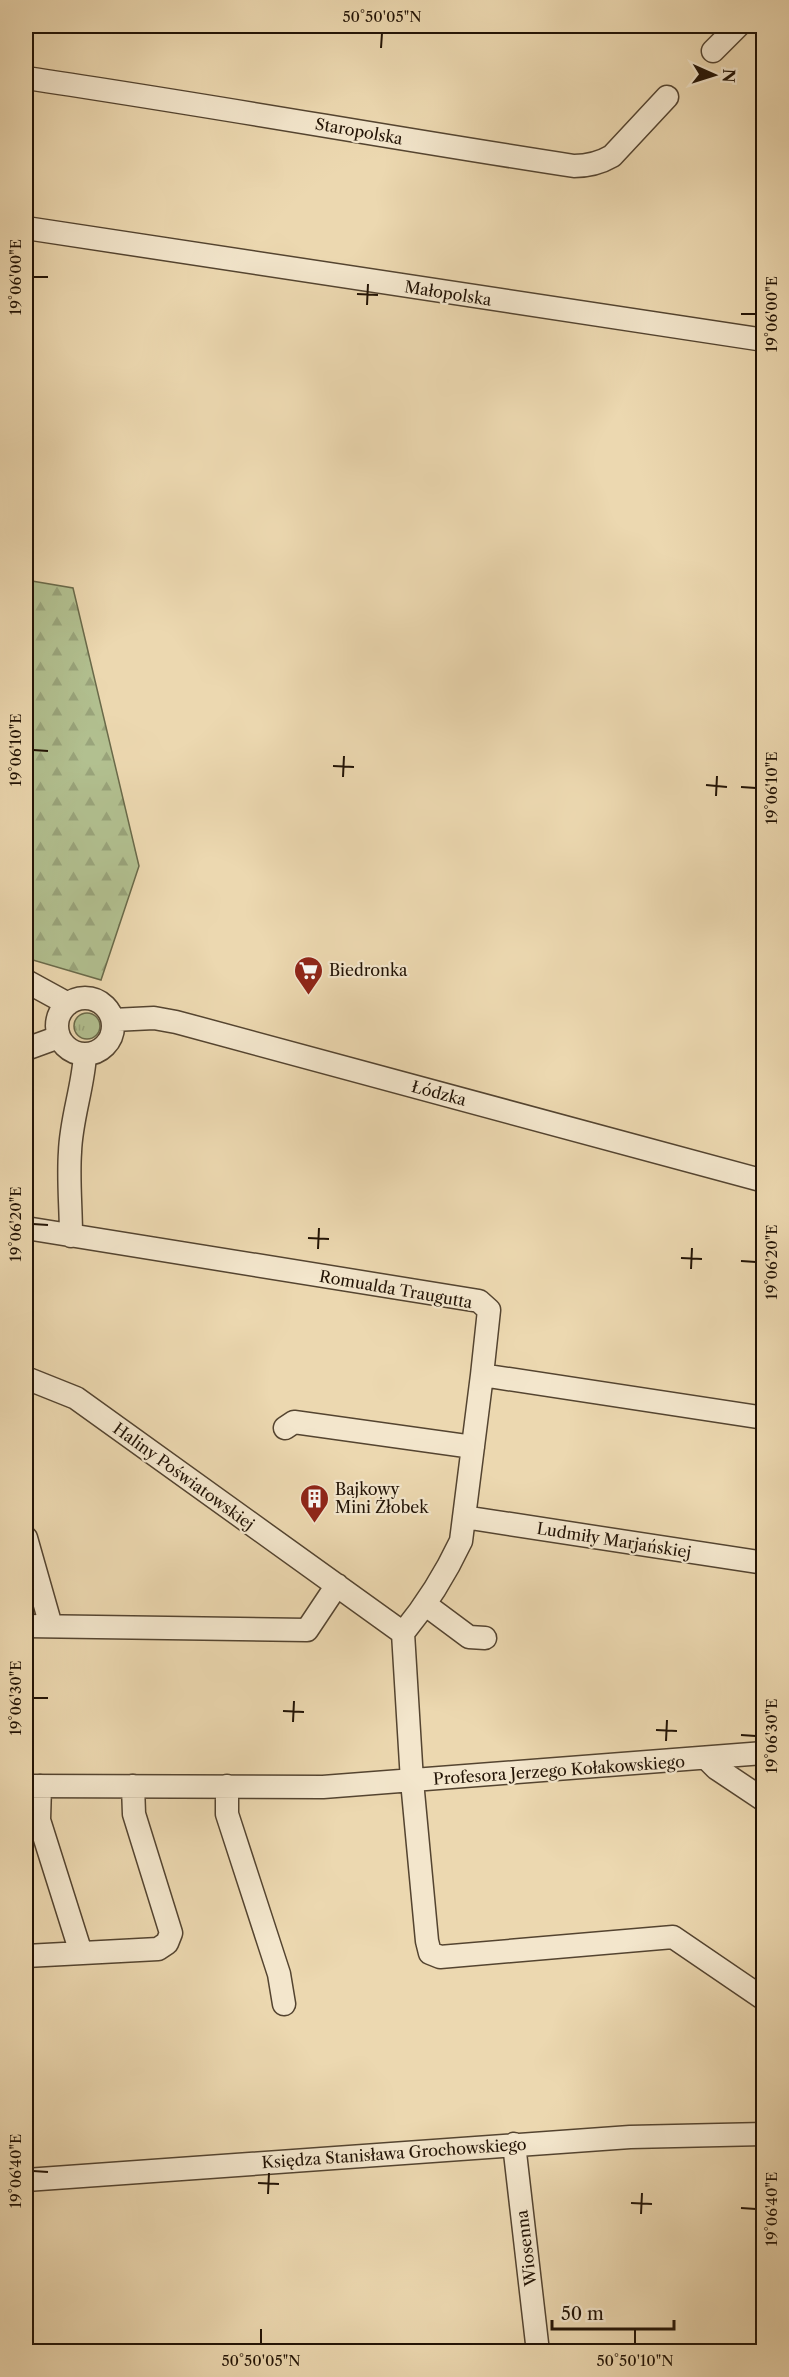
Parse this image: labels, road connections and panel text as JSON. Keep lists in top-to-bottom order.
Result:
{
  "streets": {
    "street": [
      "Staropolska",
      "Małopolska",
      "Łódzka",
      "Romualda Traugutta",
      "Haliny Poświatowskiej",
      "Ludmiły Marjańskiej",
      "Profesora Jerzego Kołakowskiego",
      "Księdza Stanisława Grochowskiego",
      "Wiosenna"
    ]
  },
  "crossings": [
    ["Księdza Stanisława Grochowskiego", "Wiosenna"]
  ],
  "places": {
    "supermarket": ["Biedronka"],
    "building": ["Bajkowy Mini Żłobek"]
  },
  "scale_bar": "50 m",
  "north": "right",
  "coordinates": [
    "50°50'05\"N",
    "19°06'00\"E",
    "19°06'10\"E",
    "19°06'20\"E",
    "19°06'30\"E",
    "19°06'40\"E",
    "50°50'10\"N"
  ]
}
